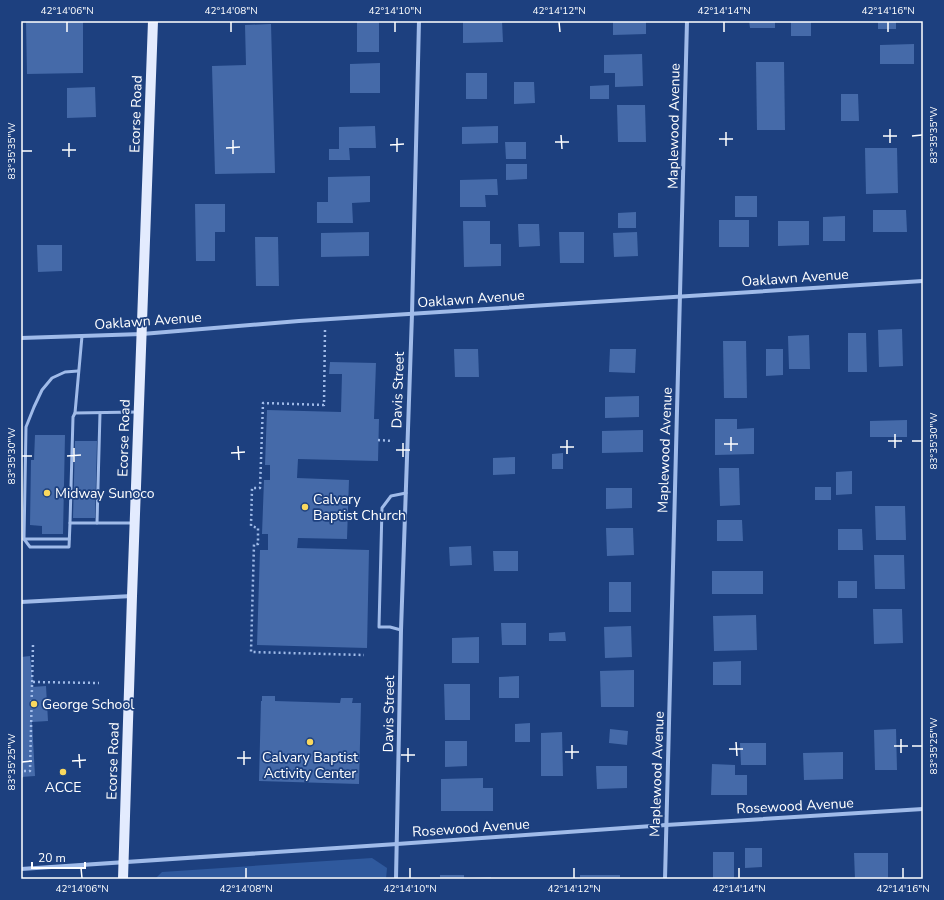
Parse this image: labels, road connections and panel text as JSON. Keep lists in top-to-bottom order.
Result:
{
  "streets": {
    "main road": ["Ecorse Road"],
    "street": [
      "Maplewood Avenue",
      "Oaklawn Avenue",
      "Davis Street",
      "Rosewood Avenue"
    ]
  },
  "crossings": [
    ["Ecorse Road", "Oaklawn Avenue"],
    ["Ecorse Road", "Rosewood Avenue"],
    ["Maplewood Avenue", "Oaklawn Avenue"],
    ["Maplewood Avenue", "Rosewood Avenue"],
    ["Oaklawn Avenue", "Davis Street"],
    ["Davis Street", "Rosewood Avenue"]
  ],
  "places": [
    "Midway Sunoco",
    "Calvary Baptist Church",
    "George School",
    "Calvary Baptist Activity Center",
    "ACCE"
  ],
  "scale_bar": "20 m",
  "coordinates": [
    "42°14'06\"N",
    "42°14'08\"N",
    "42°14'10\"N",
    "42°14'12\"N",
    "42°14'14\"N",
    "42°14'16\"N",
    "83°35'35\"W",
    "83°35'30\"W",
    "83°35'25\"W"
  ]
}
